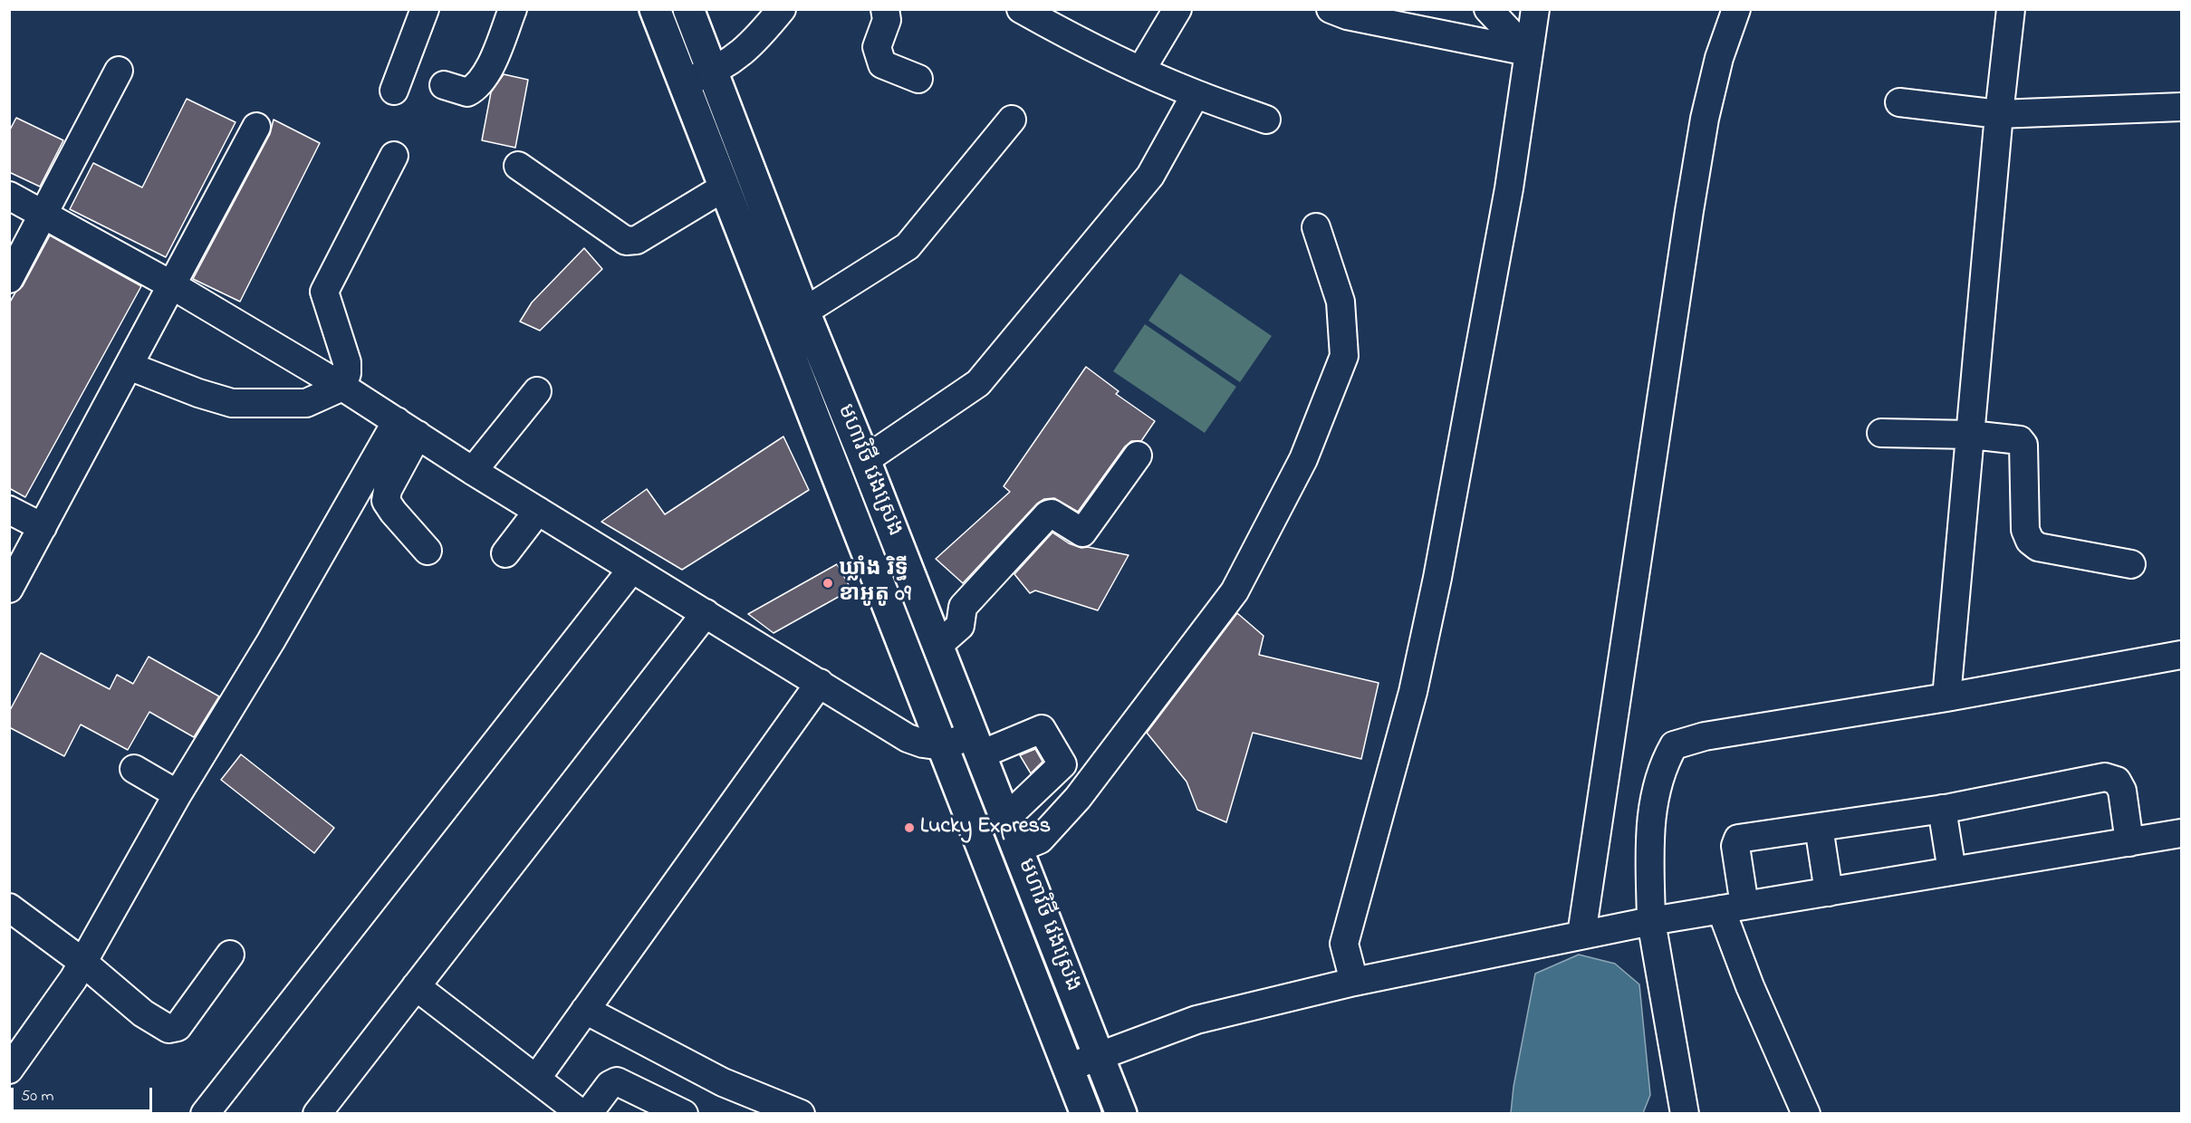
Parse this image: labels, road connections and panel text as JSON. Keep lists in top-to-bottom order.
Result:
{
  "streets": {
    "main road": ["មហាវិថី វេងស្រេង"]
  },
  "places": ["ឃ្លាំង រិទ្ធី ខាអូតូ 09", "Lucky Express"],
  "scale_bar": "50 m"
}
